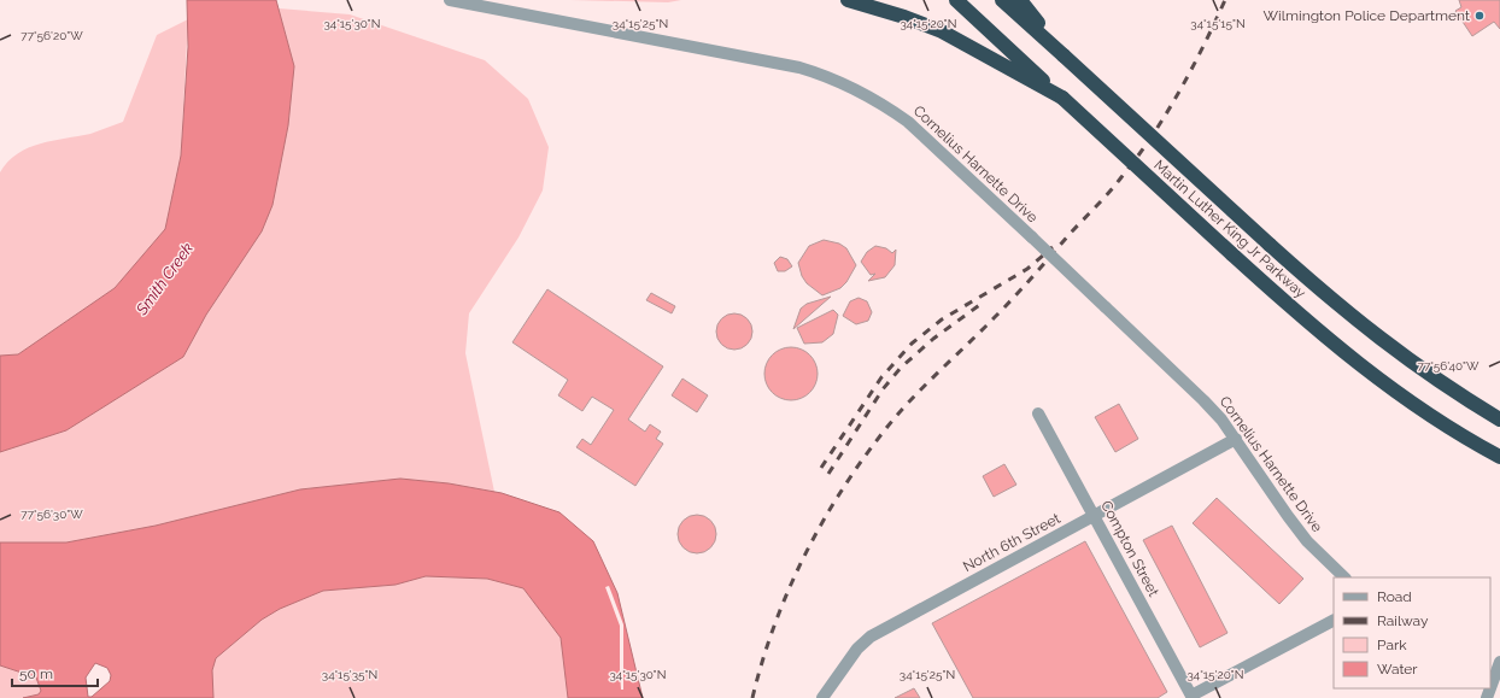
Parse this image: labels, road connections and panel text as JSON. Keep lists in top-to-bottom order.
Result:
{
  "streets": {
    "highway": ["Martin Luther King Jr Parkway"],
    "street": ["Cornelius Harnette Drive", "North 6th Street", "Compton Street"]
  },
  "crossings": [
    ["Cornelius Harnette Drive", "North 6th Street"],
    ["North 6th Street", "Compton Street"]
  ],
  "water": ["Smith Creek"],
  "places": ["Wilmington Police Department"],
  "legend": [
    "Road",
    "Railway",
    "Park",
    "Water"
  ],
  "scale_bar": "50 m",
  "coordinates": [
    "34°15'30\"N",
    "34°15'25\"N",
    "34°15'20\"N",
    "34°15'15\"N",
    "77°56'20\"W",
    "77°56'40\"W",
    "77°56'30\"W",
    "34°15'35\"N"
  ]
}
